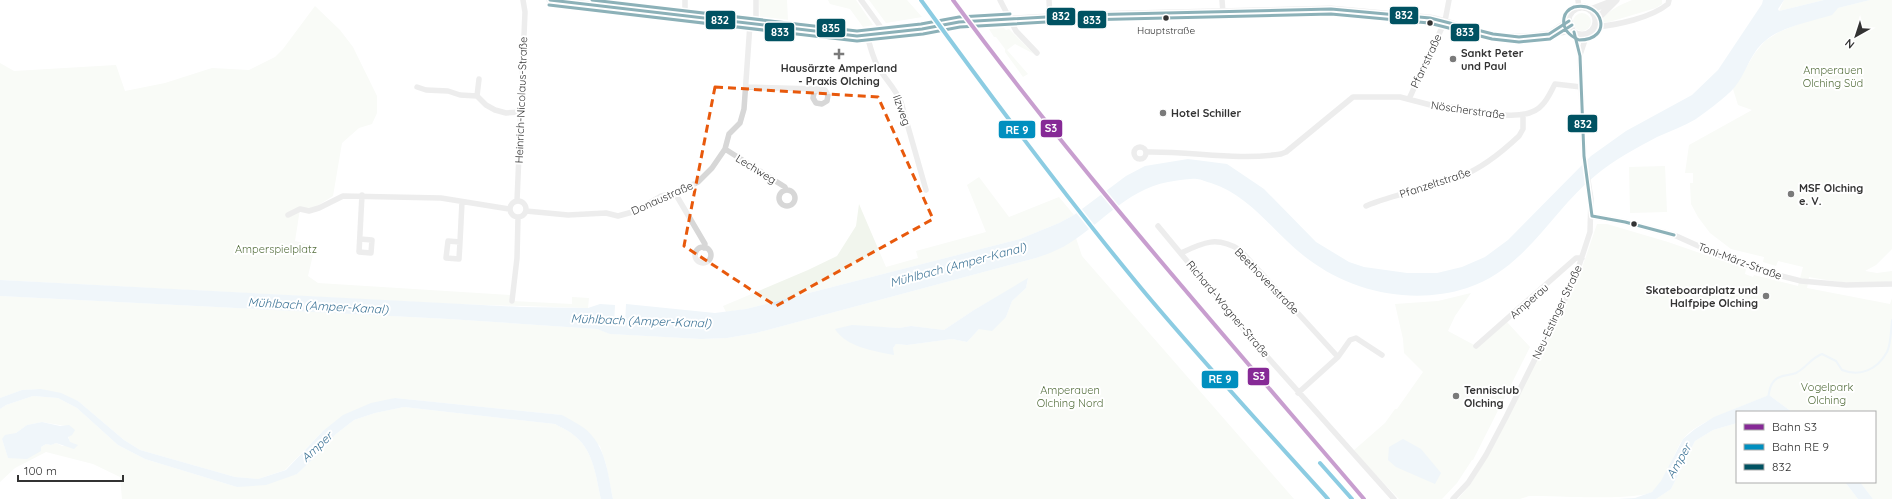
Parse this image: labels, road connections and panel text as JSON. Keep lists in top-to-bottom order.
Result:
{
  "streets": {
    "street": [
      "Pfarrstraße",
      "Heinrich-Nicolaus-Straße",
      "Ilzweg",
      "Nöscherstraße",
      "Lechweg",
      "Pfanzeltstraße",
      "Donaustraße",
      "Toni-März-Straße",
      "Beethovenstraße",
      "Amperau",
      "Richard-Wagner-Straße",
      "Neu-Estinger Straße"
    ]
  },
  "crossings": [
    ["Pfarrstraße", "Nöscherstraße"],
    ["Heinrich-Nicolaus-Straße", "Donaustraße"],
    ["Nöscherstraße", "Pfanzeltstraße"],
    ["Nöscherstraße", "Neu-Estinger Straße"],
    ["Lechweg", "Donaustraße"],
    ["Toni-März-Straße", "Neu-Estinger Straße"],
    ["Beethovenstraße", "Richard-Wagner-Straße"],
    ["Amperau", "Neu-Estinger Straße"]
  ],
  "water": ["Mühlbach (Amper-Kanal)", "Amper"],
  "parks": [
    "Amperauen Olching Süd",
    "Amperspielplatz",
    "Vogelpark Olching",
    "Amperauen Olching Nord"
  ],
  "places": {
    "other": [
      "Hauptstraße",
      "Sankt Peter und Paul",
      "Hotel Schiller",
      "MSF Olching e. V.",
      "Skateboardplatz und Halfpipe Olching",
      "Tennisclub Olching"
    ],
    "health": ["Hausärzte Amperland - Praxis Olching"]
  },
  "lines": [
    "rail line S3",
    "transit line 832",
    "transit line 835",
    "transit line 833"
  ],
  "legend": ["Bahn S3", "Bahn RE 9", "832"],
  "scale_bar": "100 m",
  "north": "bottom left"
}
